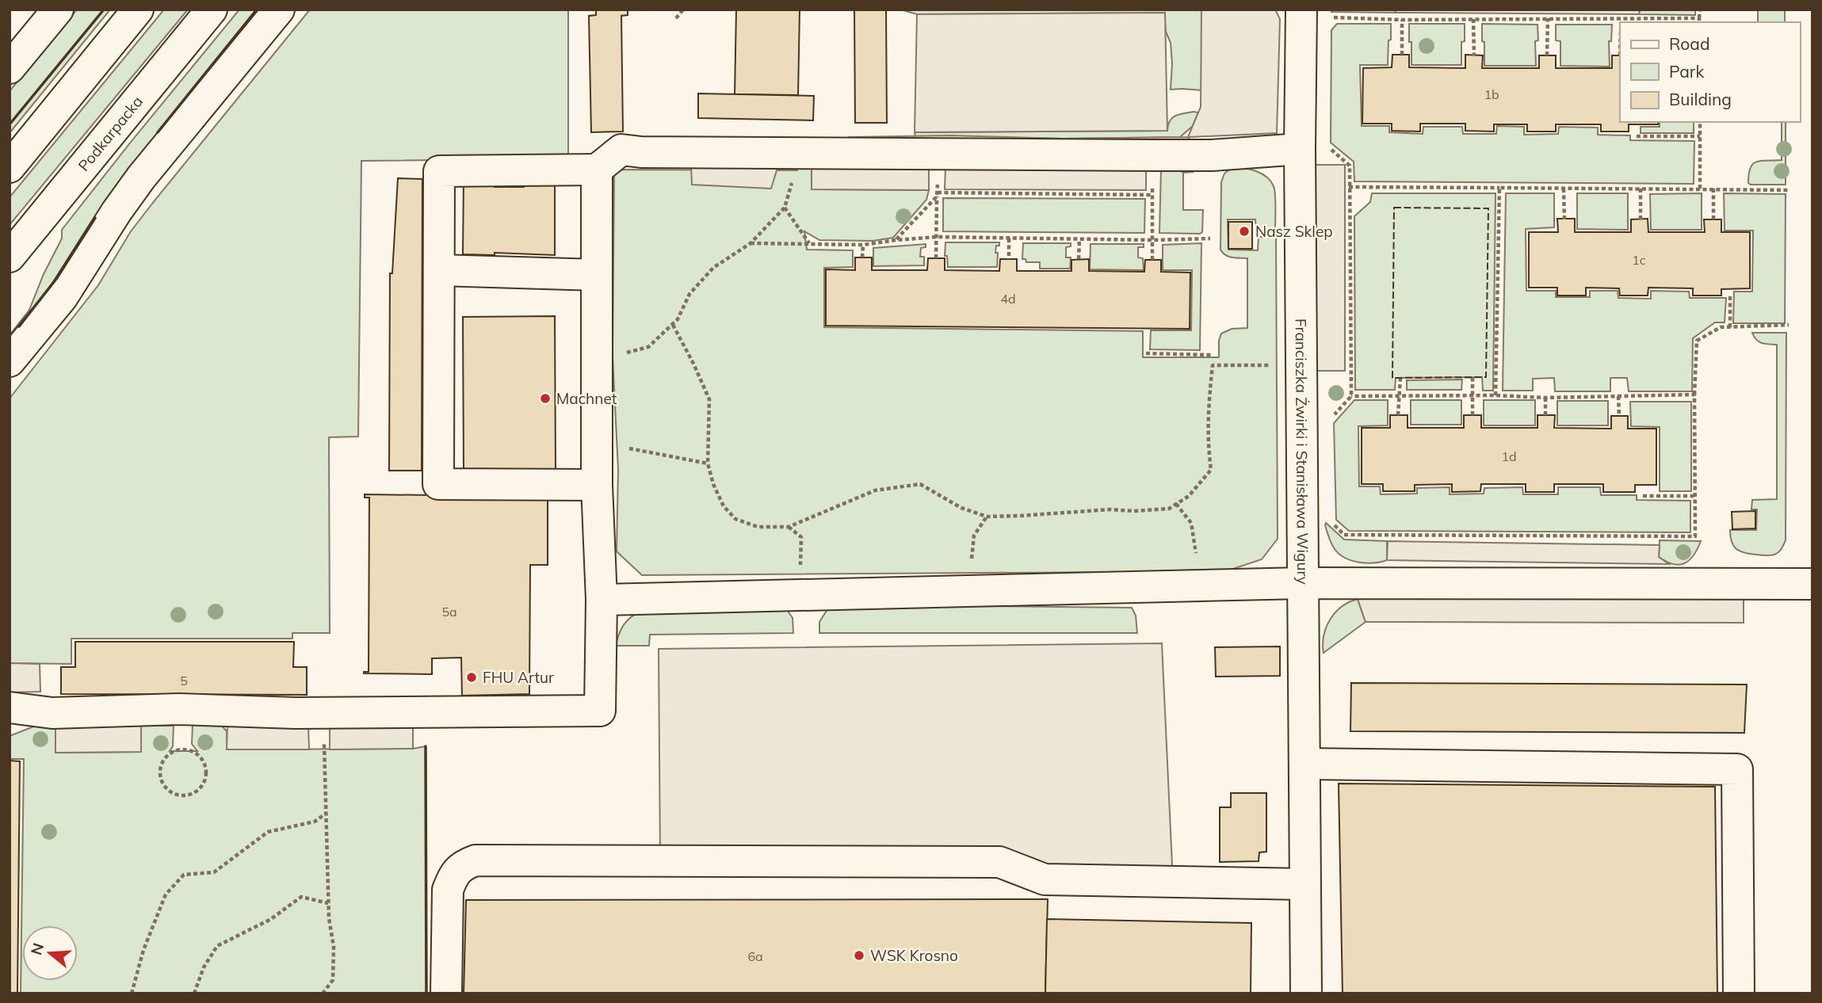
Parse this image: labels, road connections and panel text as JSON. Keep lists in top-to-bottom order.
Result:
{
  "streets": {
    "street": ["Podkarpacka", "Franciszka Żwirki i Stanisława Wigury"]
  },
  "places": [
    "Nasz Sklep",
    "Machnet",
    "FHU Artur",
    "WSK Krosno"
  ],
  "house_numbers": [
    "1b",
    "1c",
    "4d",
    "1d",
    "5a",
    "5",
    "6a"
  ],
  "legend": ["Road", "Park", "Building"],
  "north": "left"
}
